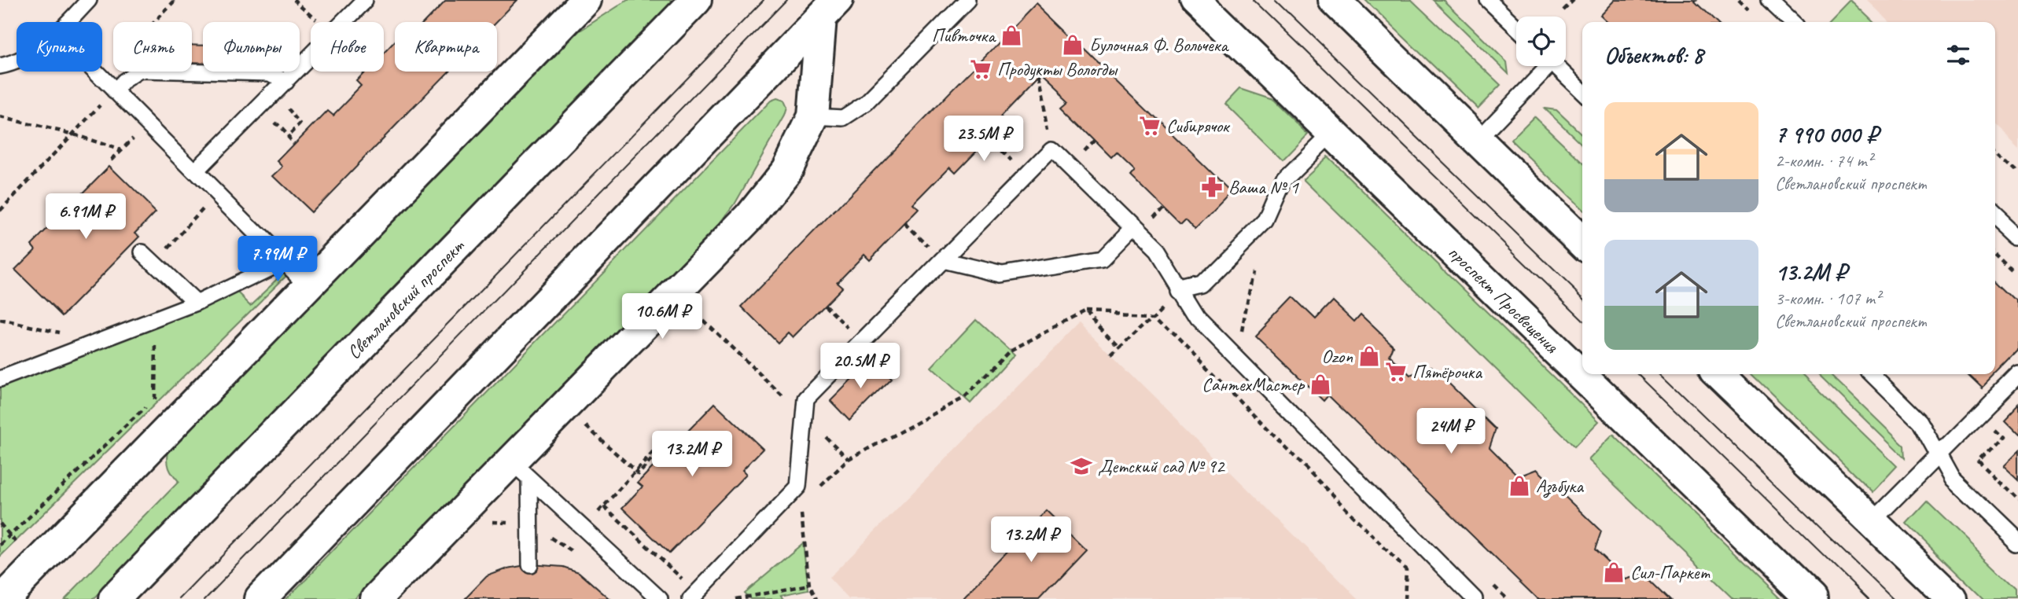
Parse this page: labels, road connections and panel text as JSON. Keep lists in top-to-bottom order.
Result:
{
  "streets": {
    "main road": ["Светлановский проспект", "проспект Просвещения"]
  },
  "places": {
    "shop": [
      "Пивточка",
      "Булочная Ф. Вольчека",
      "Ozon",
      "СантехМастер",
      "Азъбука",
      "Сил-Паркет"
    ],
    "supermarket": ["Продукты Вологды", "Сибирячок", "Пятёрочка"],
    "pharmacy": ["Ваша № 1"],
    "school or university": ["Детский сад № 92"]
  },
  "page": {
    "chip": [
      "Купить",
      "Снять",
      "Фильтры",
      "Новое",
      "Квартира"
    ],
    "heading": "Объектов: 8",
    "list": [
      {
        "name": "7 990 000 ₽",
        "note": "2-комн. · 74 m² · Светлановский проспект"
      },
      {
        "name": "13.2M ₽",
        "note": "3-комн. · 107 m² · Светлановский проспект"
      }
    ],
    "price": [
      "23.5M ₽",
      "6.91M ₽",
      "7.99M ₽",
      "10.6M ₽",
      "20.5M ₽",
      "24M ₽",
      "13.2M ₽",
      "13.2M ₽"
    ]
  }
}
